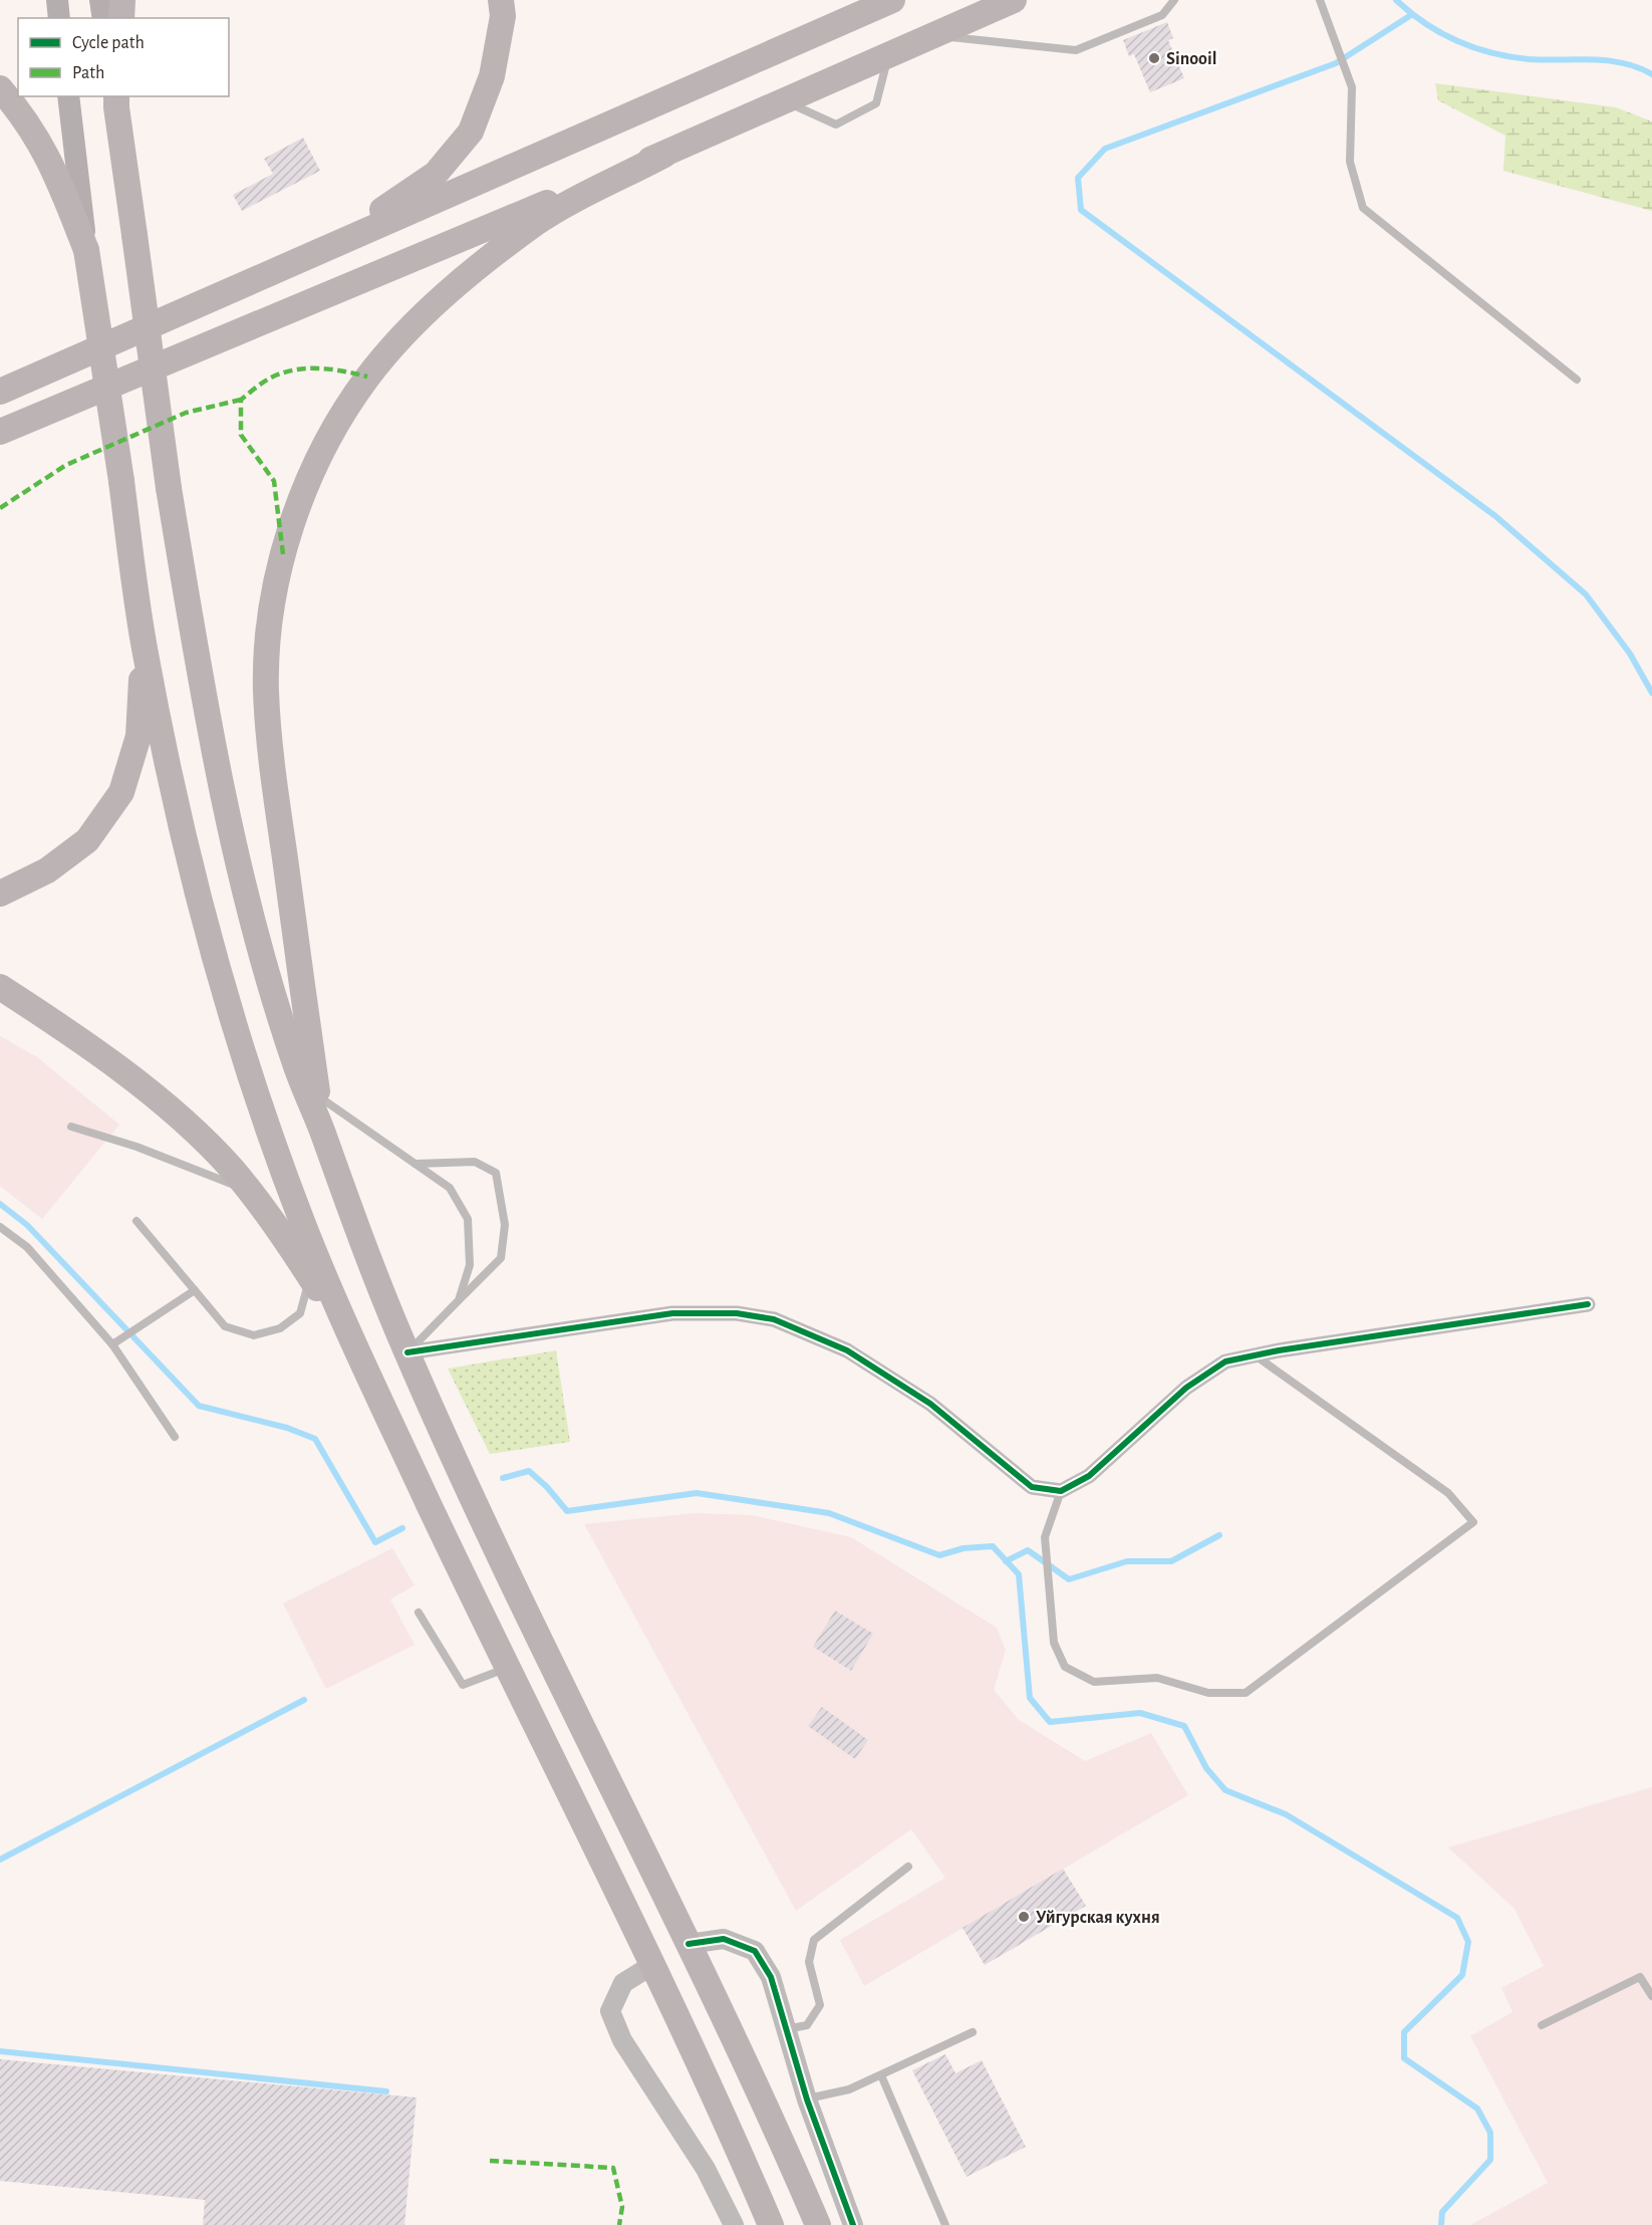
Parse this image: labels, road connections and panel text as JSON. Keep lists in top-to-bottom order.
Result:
{
  "places": ["Sinooil", "Уйгурская кухня"],
  "legend": ["Cycle path", "Path"]
}
